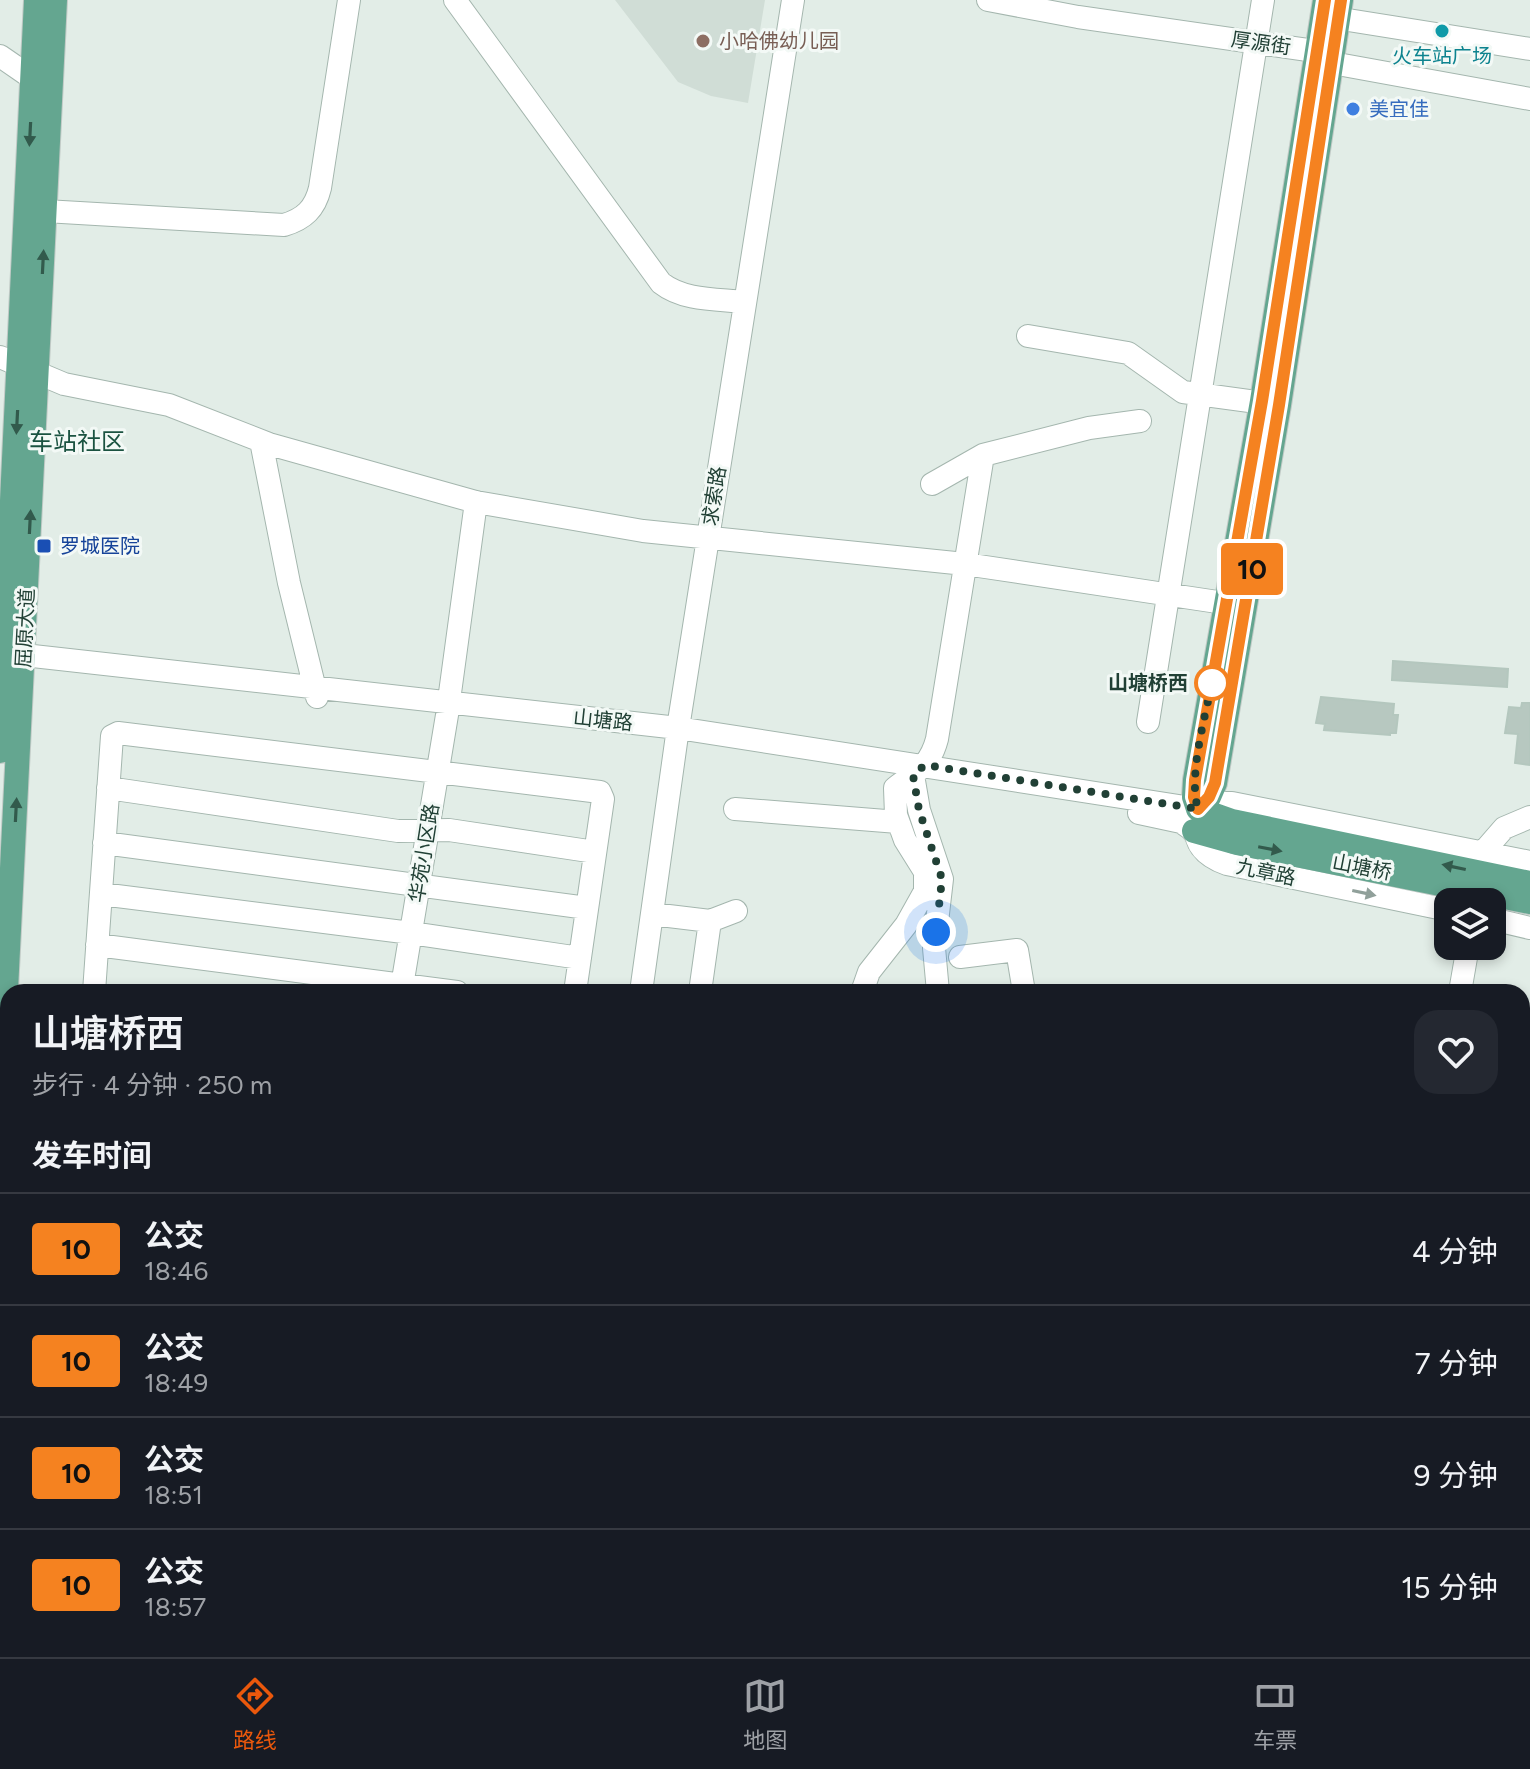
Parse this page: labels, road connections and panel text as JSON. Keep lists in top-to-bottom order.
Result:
{
  "streets": {
    "main road": ["屈原大道", "山塘桥"],
    "street": [
      "厚源街",
      "求索路",
      "山塘路",
      "华苑小区路",
      "九章路"
    ]
  },
  "crossings": [
    ["求索路", "山塘路"],
    ["屈原大道", "山塘路"],
    ["山塘路", "华苑小区路"],
    ["山塘路", "山塘桥"],
    ["山塘路", "九章路"],
    ["山塘桥", "九章路"]
  ],
  "one_way": ["九章路"],
  "districts": ["车站社区"],
  "places": {
    "other": [
      "火车站广场",
      "小哈佛幼儿园",
      "美宜佳",
      "山塘桥西"
    ],
    "transit": ["罗城医院"]
  },
  "lines": ["bus line 10"],
  "page": {
    "on_map": "10",
    "heading": [
      ["山塘桥西", "步行 · 4 分钟 · 250 m"],
      "发车时间"
    ],
    "list": [
      {
        "mark": "10",
        "name": "公交",
        "note": "18:46",
        "value": "4 分钟"
      },
      {
        "mark": "10",
        "name": "公交",
        "note": "18:49",
        "value": "7 分钟"
      },
      {
        "mark": "10",
        "name": "公交",
        "note": "18:51",
        "value": "9 分钟"
      },
      {
        "mark": "10",
        "name": "公交",
        "note": "18:57",
        "value": "15 分钟"
      }
    ],
    "tabs": ["路线", "地图", "车票"]
  }
}
